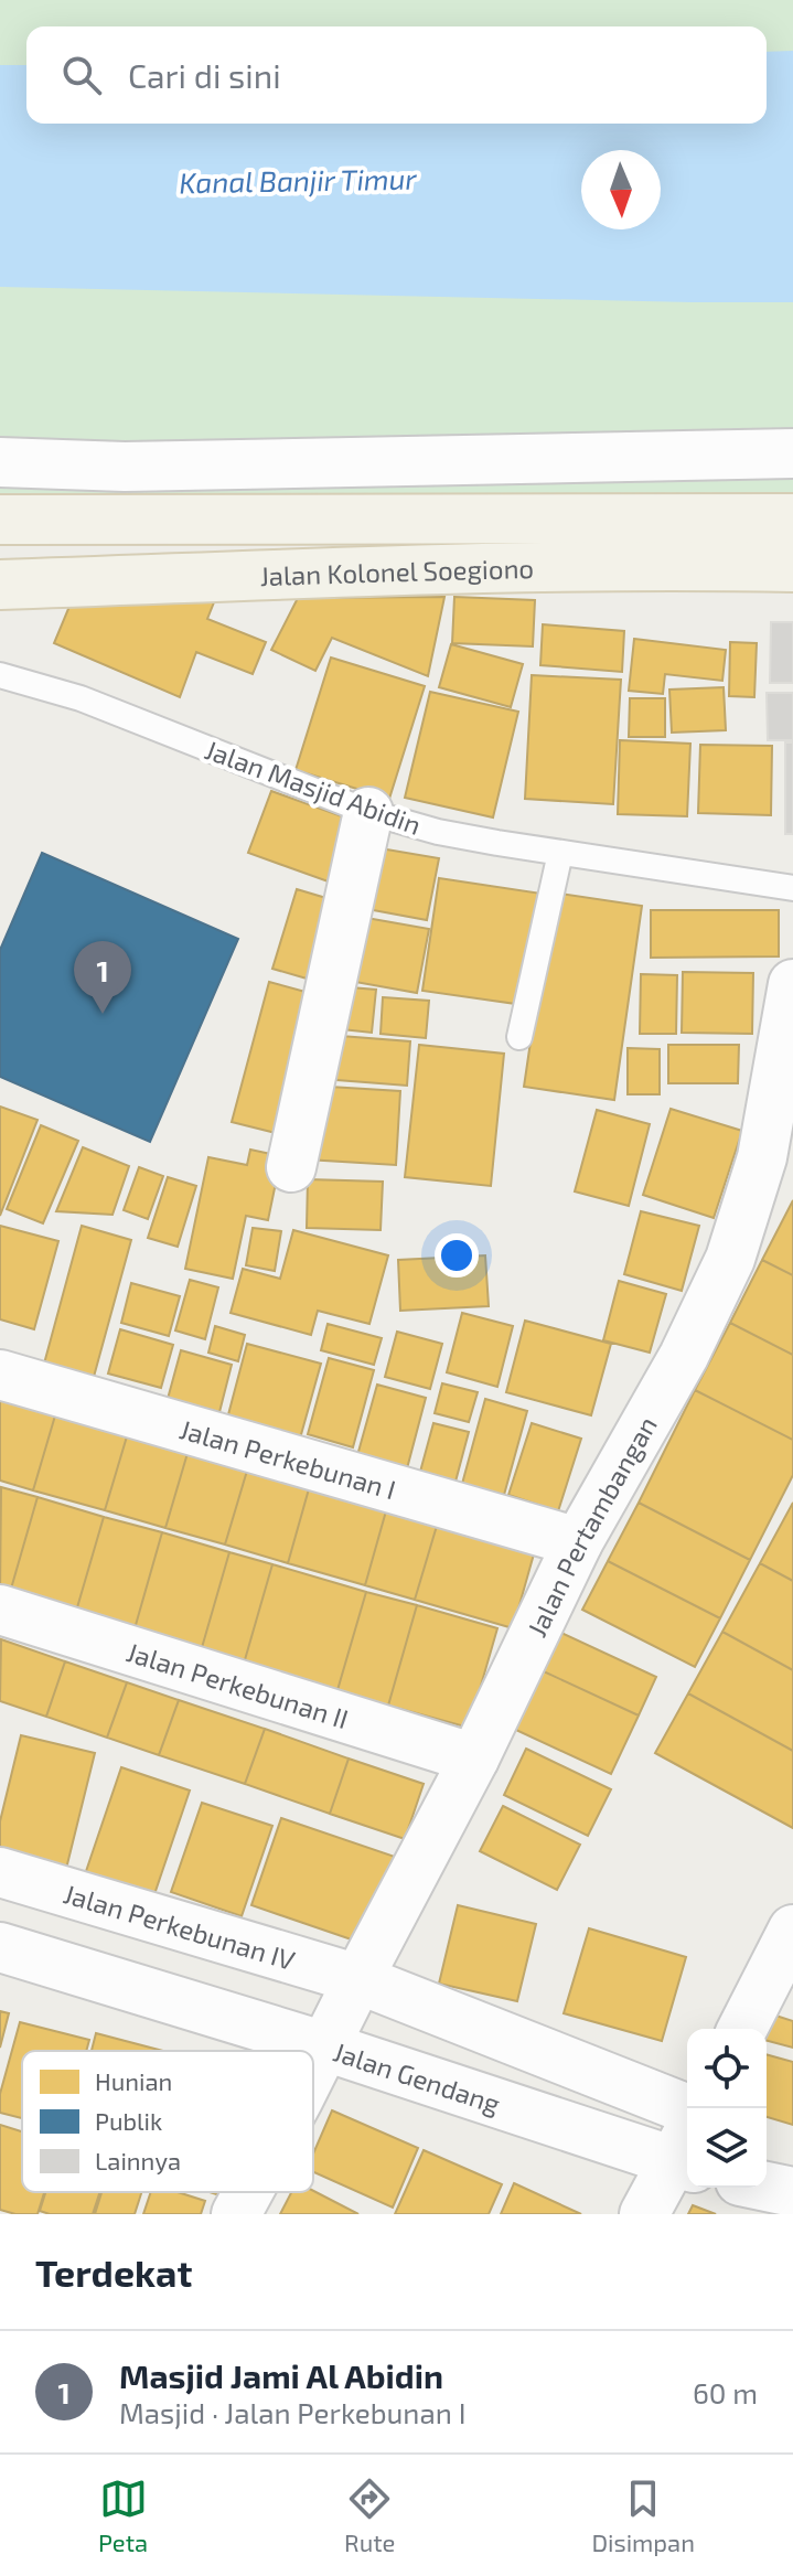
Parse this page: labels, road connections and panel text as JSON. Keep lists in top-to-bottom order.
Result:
{
  "streets": {
    "main road": ["Jalan Kolonel Soegiono"],
    "street": [
      "Jalan Perkebunan I",
      "Jalan Pertambangan",
      "Jalan Perkebunan II",
      "Jalan Perkebunan IV",
      "Jalan Gendang"
    ],
    "lane": ["Jalan Masjid Abidin"]
  },
  "crossings": [
    ["Jalan Perkebunan I", "Jalan Pertambangan"],
    ["Jalan Pertambangan", "Jalan Perkebunan II"],
    ["Jalan Pertambangan", "Jalan Perkebunan IV"],
    ["Jalan Pertambangan", "Jalan Gendang"]
  ],
  "water": ["Kanal Banjir Timur"],
  "legend": ["Hunian", "Publik", "Lainnya"],
  "north": "bottom",
  "page": {
    "search": "Cari di sini",
    "pins": "1",
    "heading": "Terdekat",
    "list": [
      {
        "mark": "1",
        "name": "Masjid Jami Al Abidin",
        "note": "Masjid · Jalan Perkebunan I",
        "value": "60 m"
      }
    ],
    "nav": ["Peta", "Rute", "Disimpan"]
  }
}
